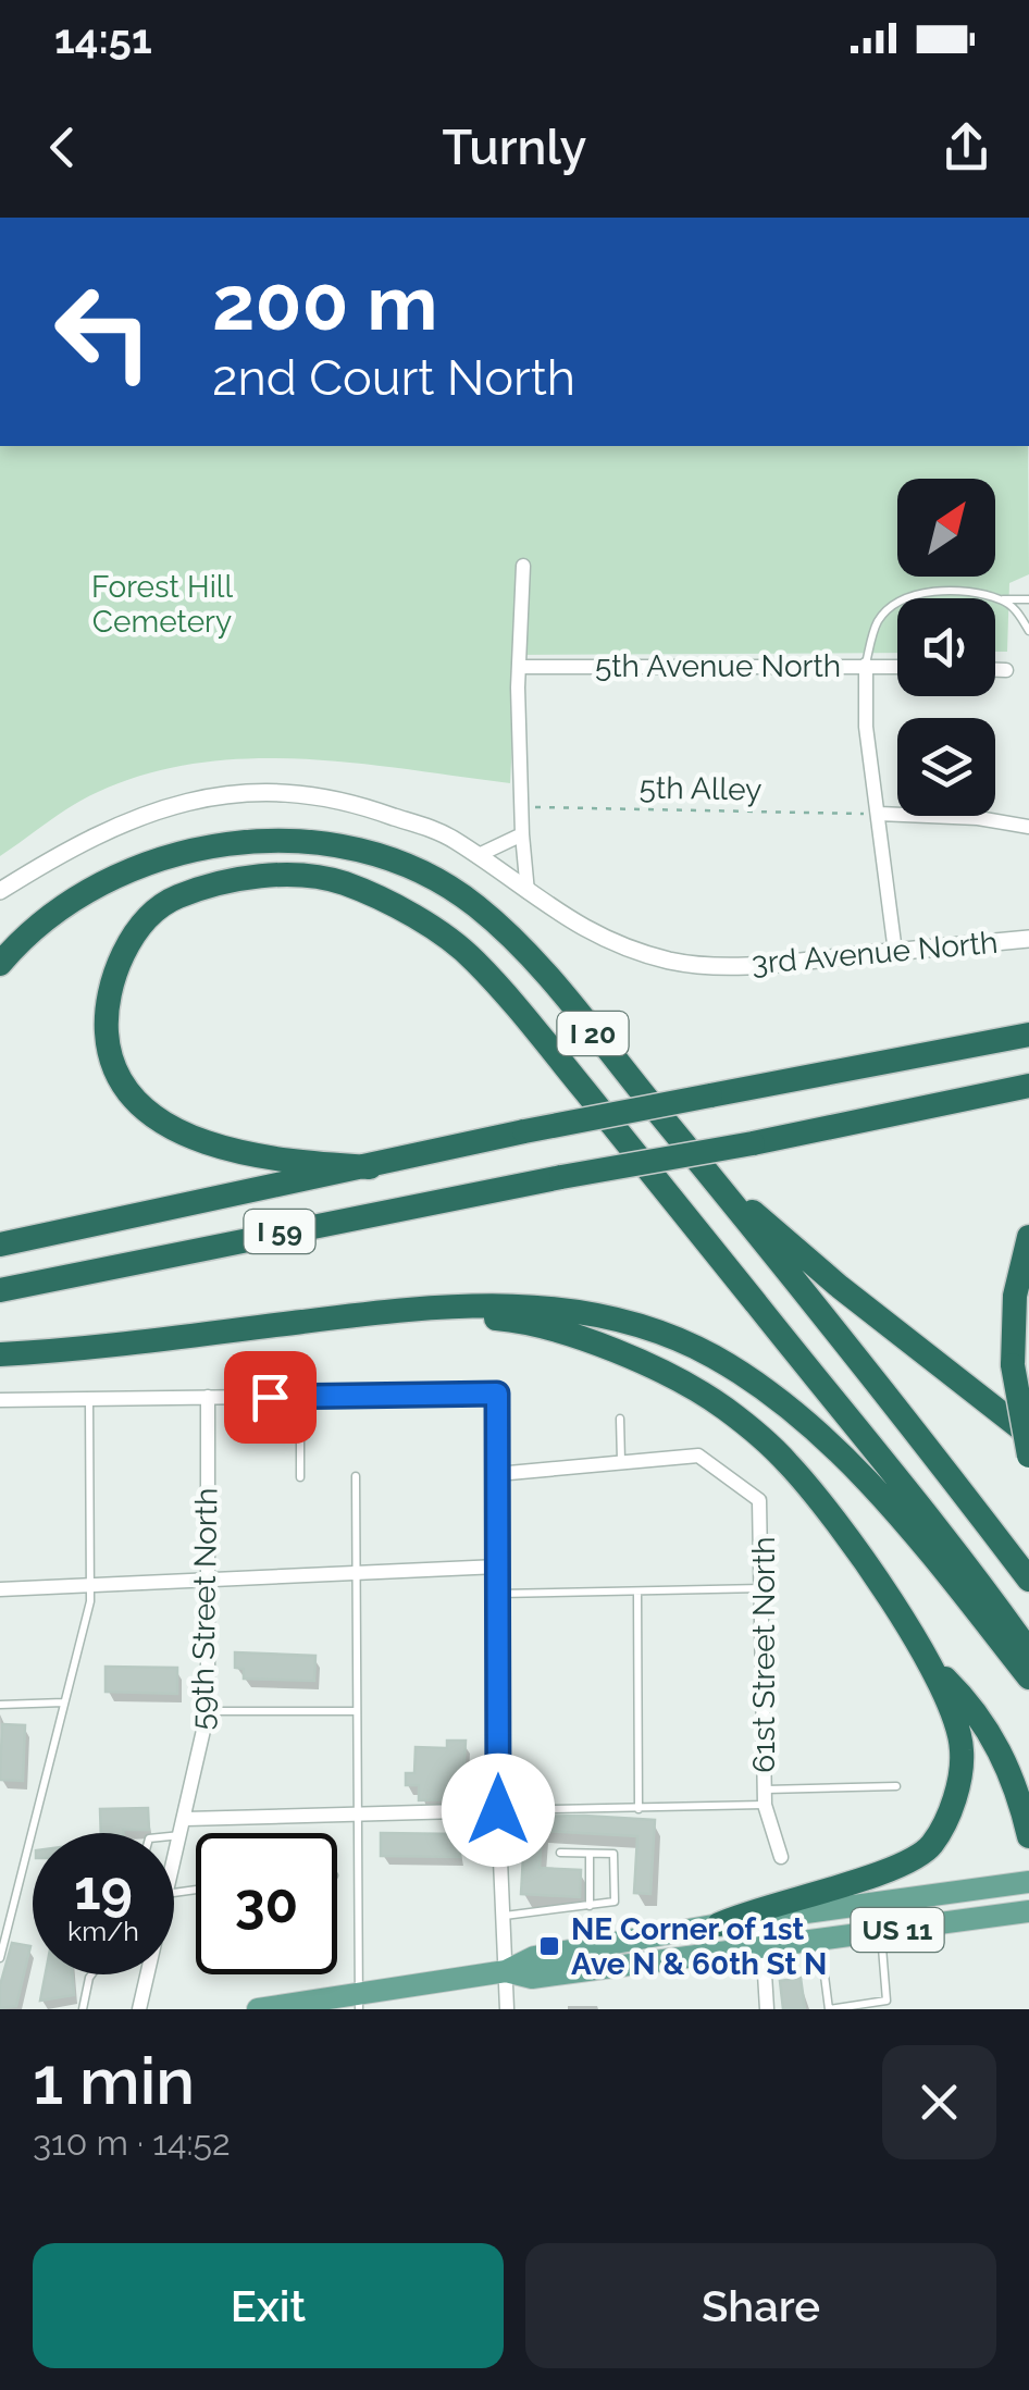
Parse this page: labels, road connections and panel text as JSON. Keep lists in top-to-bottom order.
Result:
{
  "streets": {
    "highway": ["I 20", "I 59"],
    "main road": ["US 11"],
    "street": [
      "5th Avenue North",
      "3rd Avenue North",
      "59th Street North",
      "61st Street North"
    ],
    "path": ["5th Alley"]
  },
  "parks": ["Forest Hill Cemetery"],
  "places": {
    "transit": ["NE Corner of 1st Ave N & 60th St N"]
  },
  "north": "top right",
  "page": {
    "status": "14:51",
    "header": "Turnly",
    "turn": ["200 m", "2nd Court North"],
    "speed": "19 km/h",
    "limit": "30",
    "heading": ["1 min", "310 m · 14:52"],
    "buttons": ["Exit", "Share"]
  }
}
